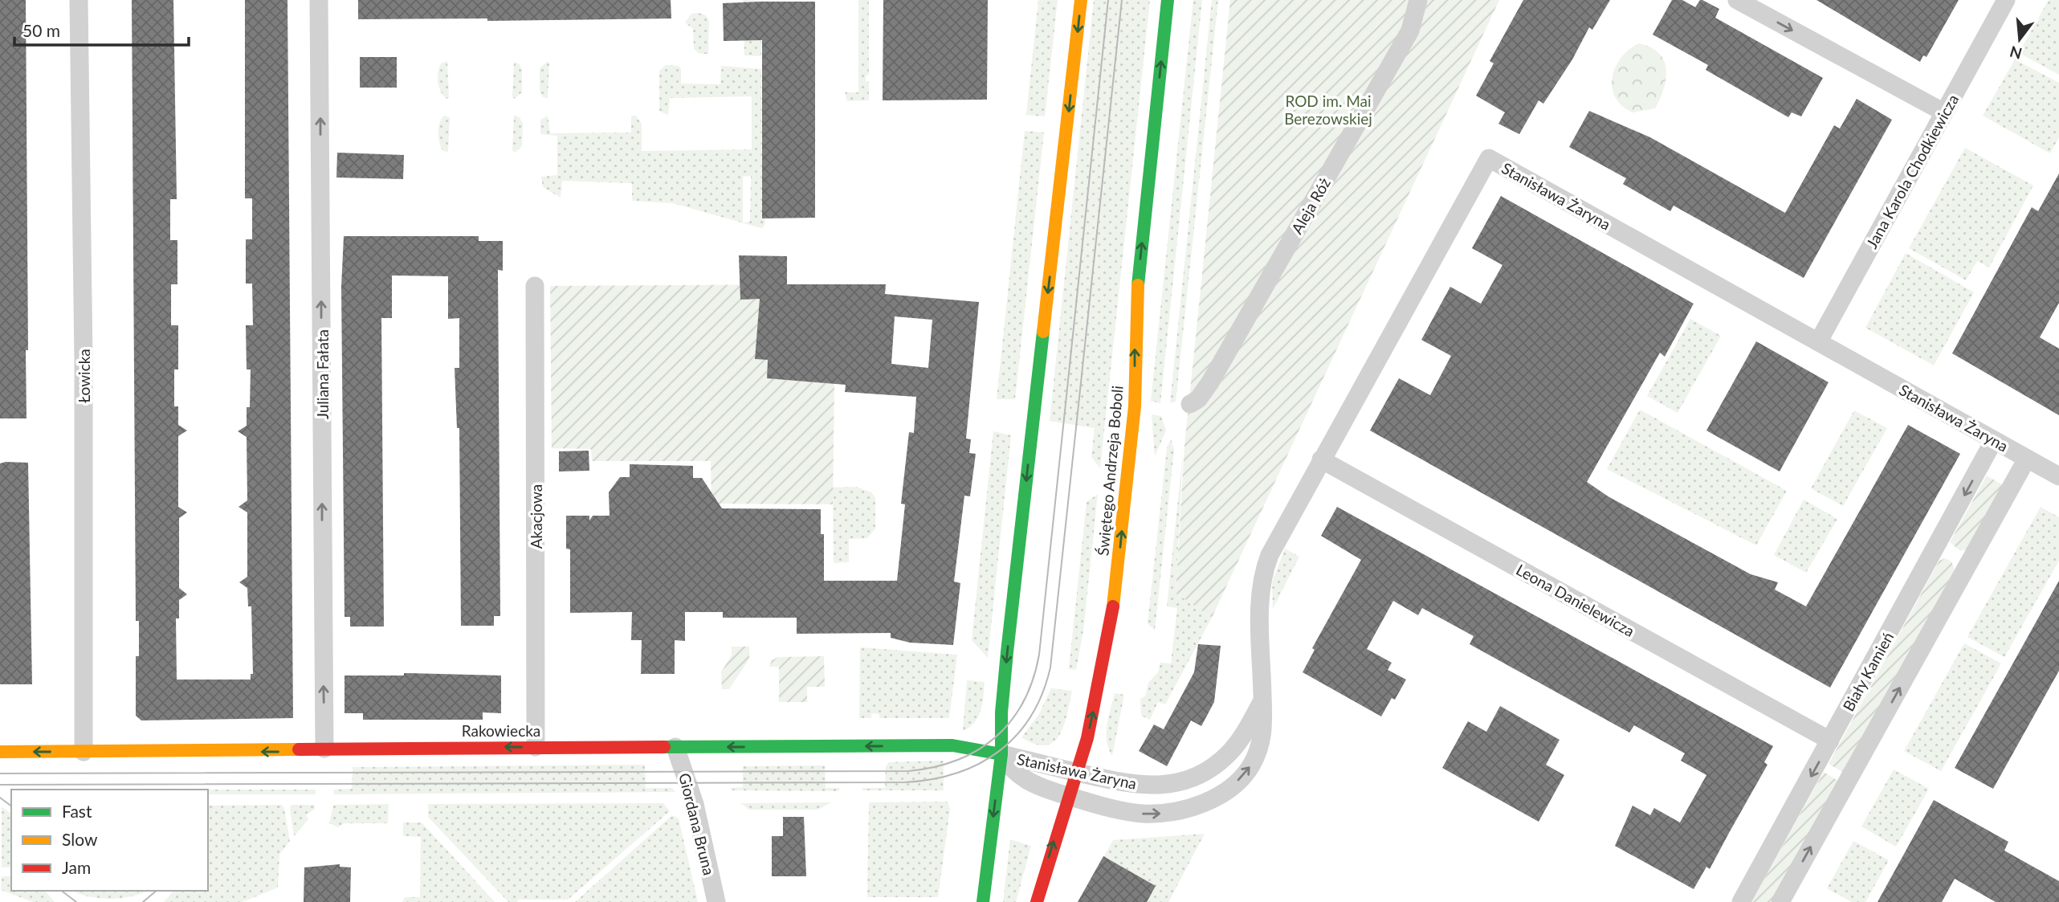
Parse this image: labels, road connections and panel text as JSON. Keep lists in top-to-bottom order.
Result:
{
  "streets": {
    "main road": ["Świętego Andrzeja Boboli", "Rakowiecka"],
    "street": [
      "Jana Karola Chodkiewicza",
      "Stanisława Żaryna",
      "Aleja Róż",
      "Juliana Fałata",
      "Łowicka",
      "Akacjowa",
      "Leona Danielewicza",
      "Biały Kamień",
      "Giordana Bruna"
    ]
  },
  "crossings": [
    ["Jana Karola Chodkiewicza", "Stanisława Żaryna"],
    ["Stanisława Żaryna", "Świętego Andrzeja Boboli"],
    ["Stanisława Żaryna", "Leona Danielewicza"],
    ["Stanisława Żaryna", "Biały Kamień"],
    ["Stanisława Żaryna", "Rakowiecka"],
    ["Juliana Fałata", "Rakowiecka"],
    ["Łowicka", "Rakowiecka"],
    ["Akacjowa", "Rakowiecka"],
    ["Leona Danielewicza", "Biały Kamień"],
    ["Rakowiecka", "Giordana Bruna"]
  ],
  "one_way": ["Juliana Fałata", "Rakowiecka"],
  "parks": ["ROD im. Mai Berezowskiej"],
  "legend": ["Fast", "Slow", "Jam"],
  "scale_bar": "50 m",
  "north": "bottom"
}
